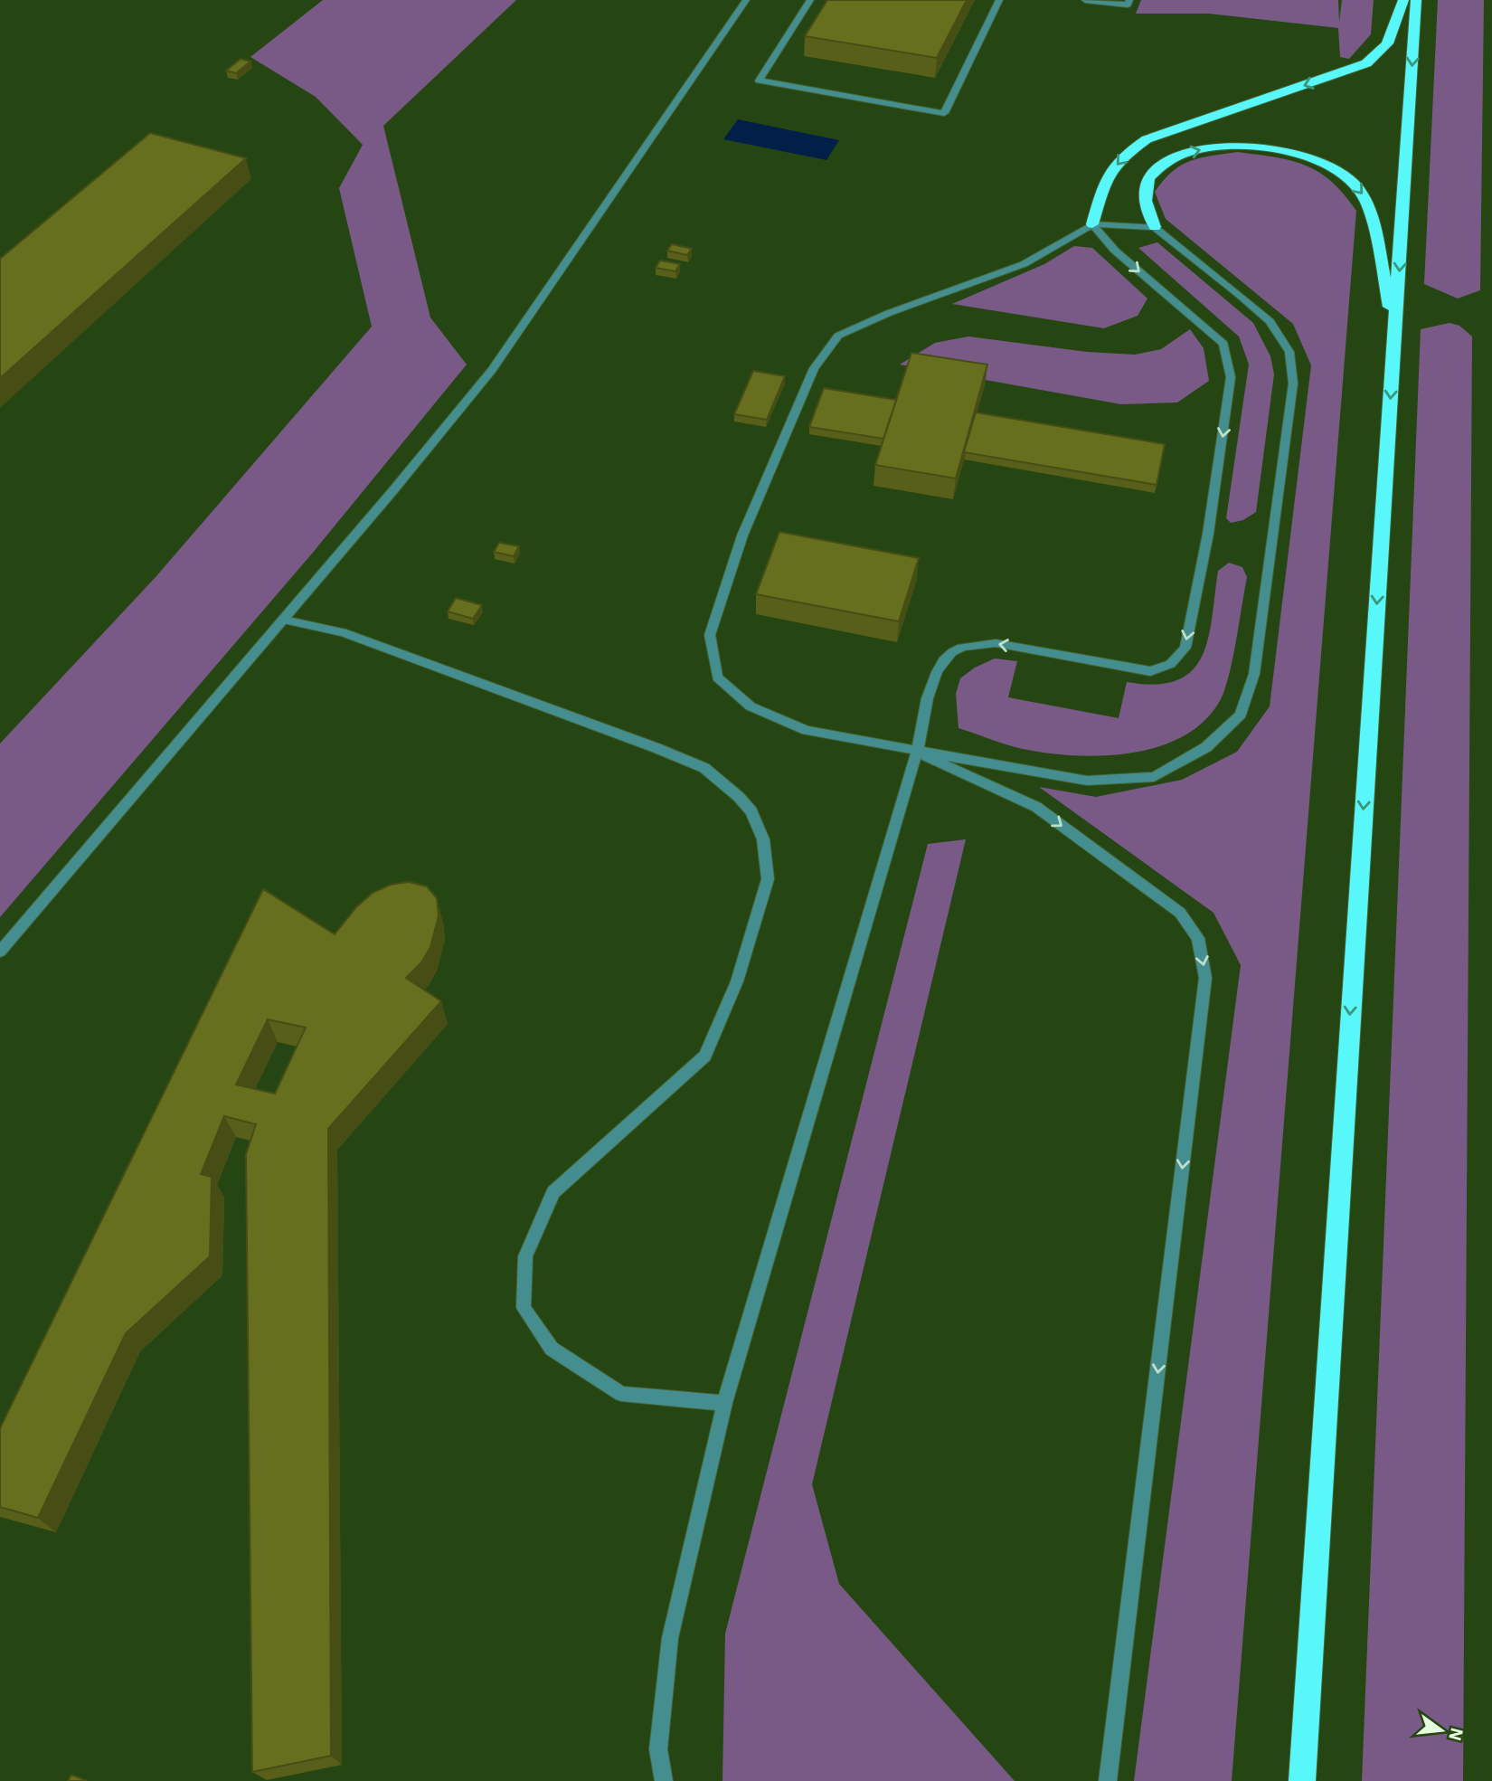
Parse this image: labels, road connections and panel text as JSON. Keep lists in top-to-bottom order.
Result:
{
  "north": "right"
}
